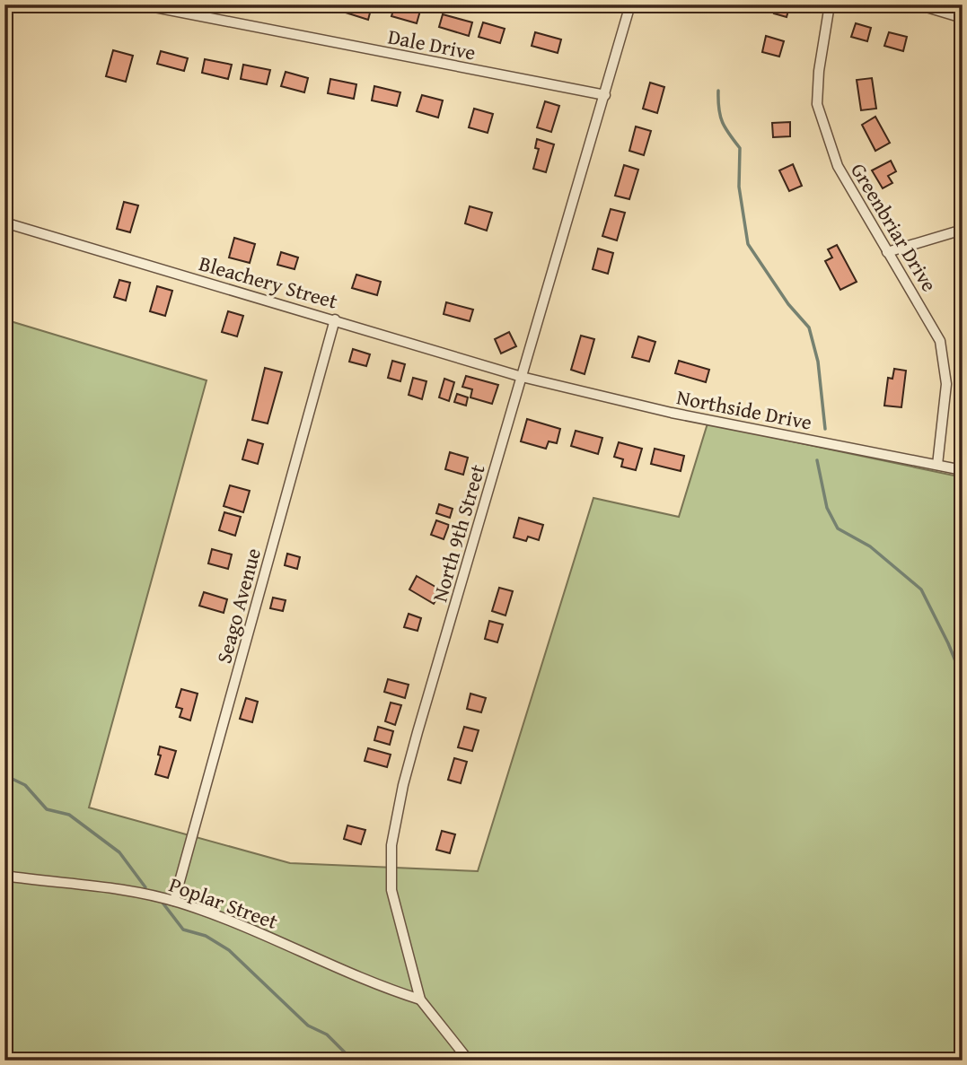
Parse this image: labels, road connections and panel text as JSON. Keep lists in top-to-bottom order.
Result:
{
  "streets": {
    "street": [
      "Dale Drive",
      "Greenbriar Drive",
      "Bleachery Street",
      "Northside Drive",
      "North 9th Street",
      "Seago Avenue",
      "Poplar Street"
    ]
  },
  "crossings": [
    ["Dale Drive", "North 9th Street"],
    ["Greenbriar Drive", "Northside Drive"],
    ["Bleachery Street", "Northside Drive"],
    ["Bleachery Street", "North 9th Street"],
    ["Bleachery Street", "Seago Avenue"],
    ["Northside Drive", "North 9th Street"],
    ["North 9th Street", "Poplar Street"],
    ["Seago Avenue", "Poplar Street"]
  ]
}
